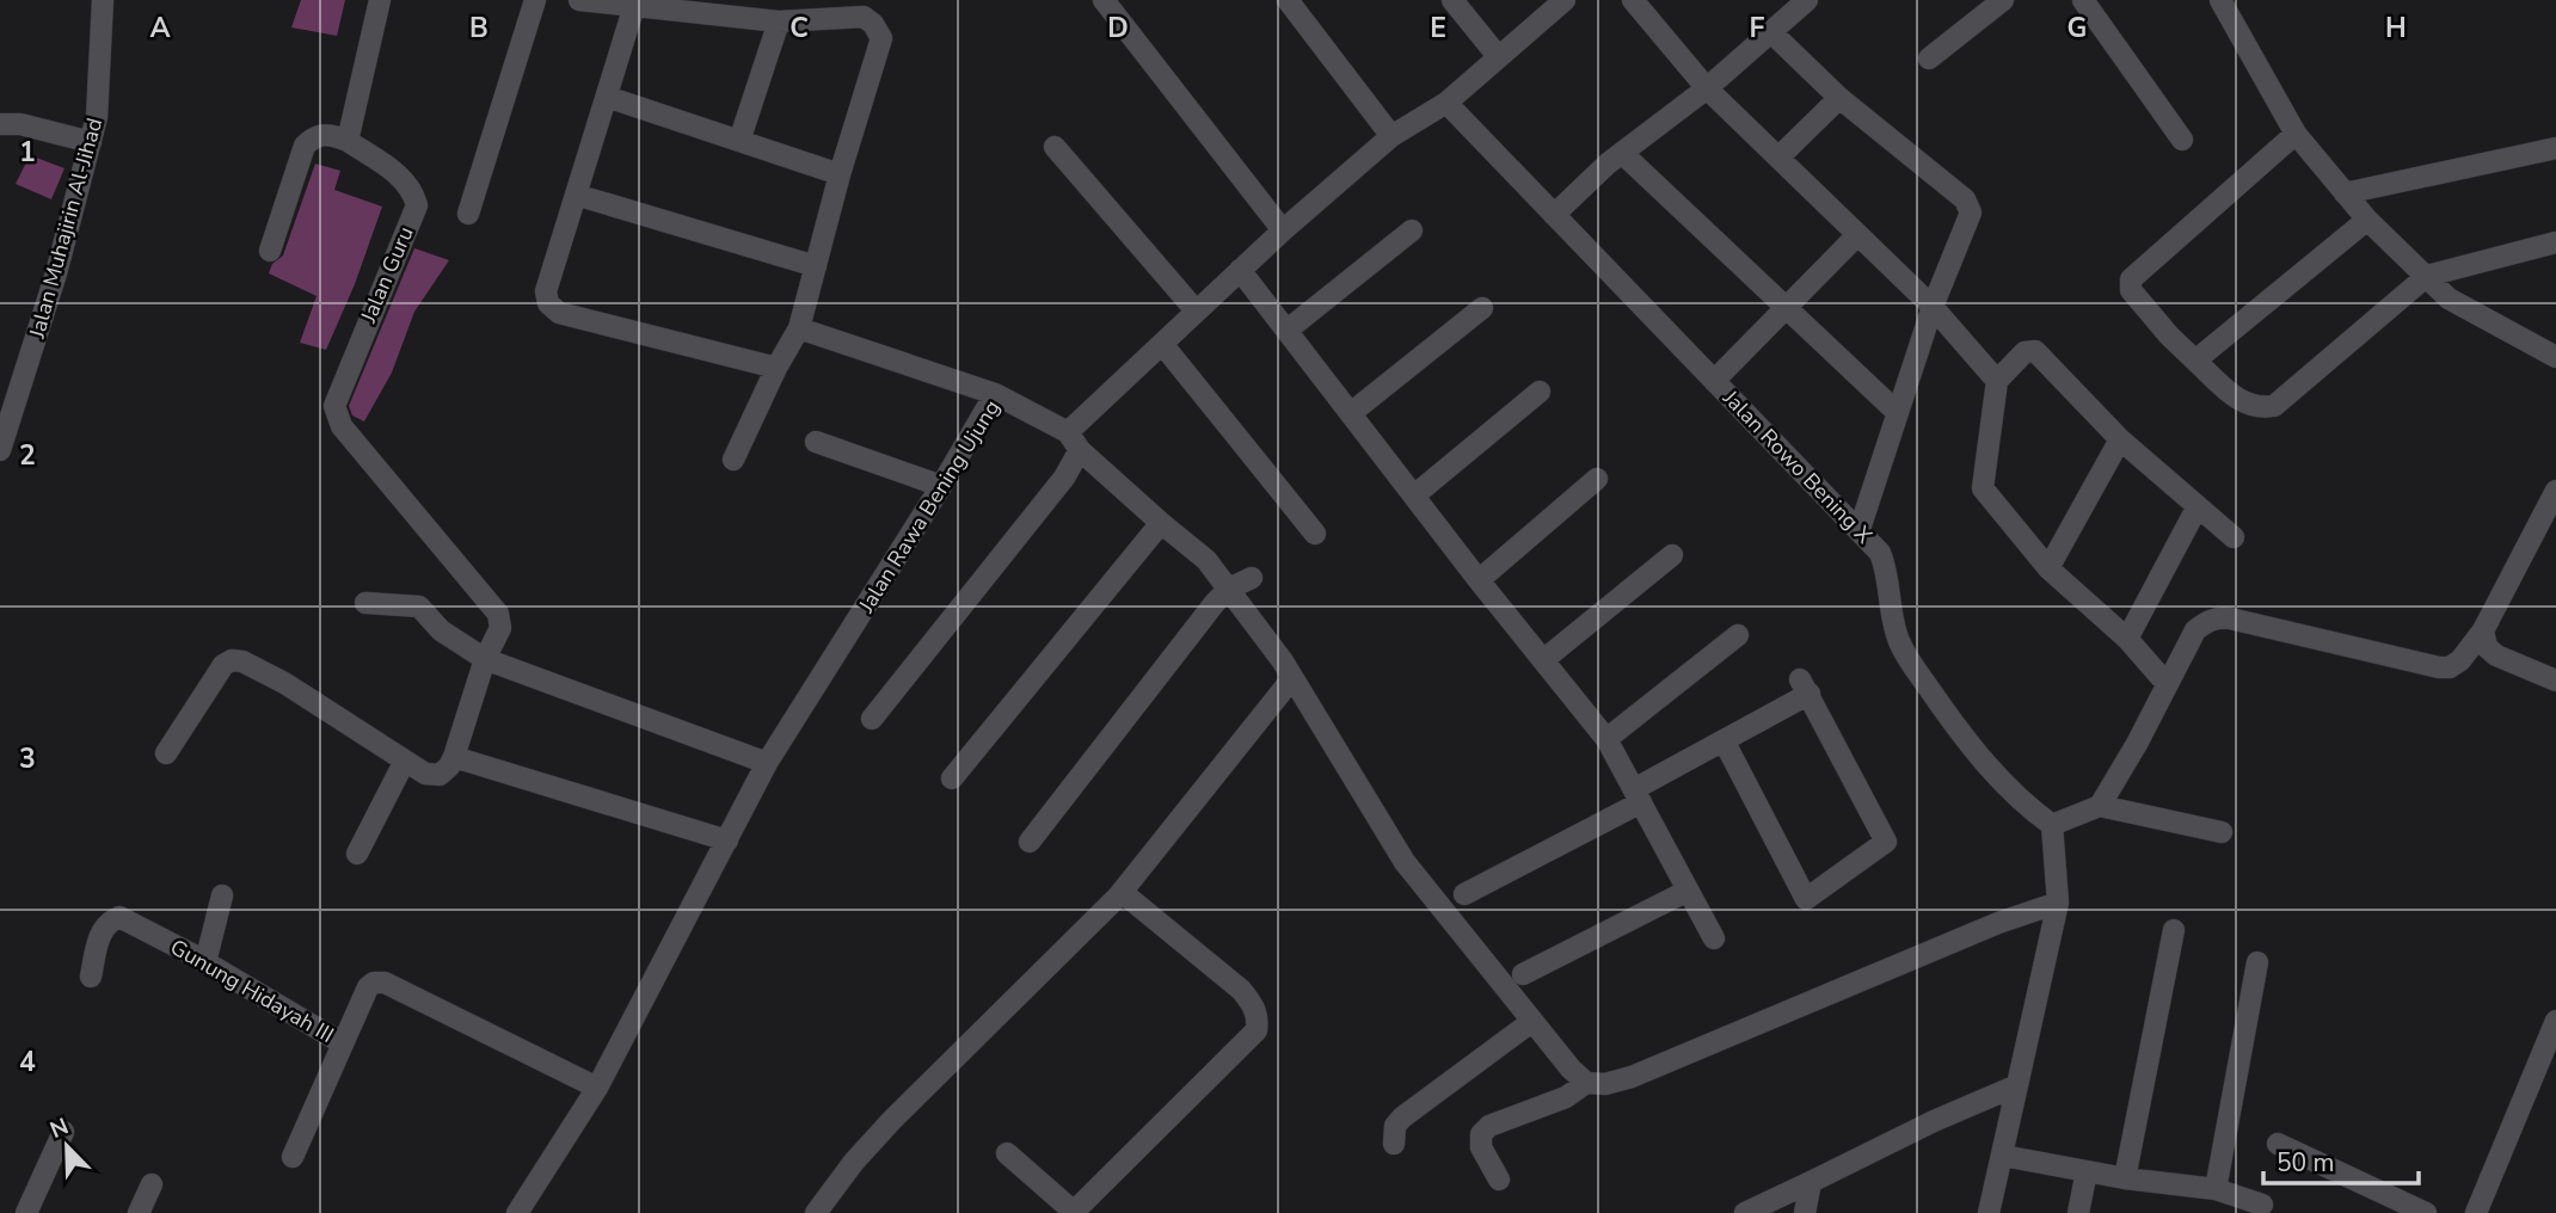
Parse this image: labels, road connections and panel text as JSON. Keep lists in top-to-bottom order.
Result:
{
  "streets": {
    "street": [
      "Jalan Muhajirin Al-Jihad",
      "Jalan Guru",
      "Jalan Rowo Bening X",
      "Jalan Rawa Bening Ujung",
      "Gunung Hidayah III"
    ]
  },
  "crossings": [
    ["Jalan Rawa Bening Ujung", "Gunung Hidayah III"]
  ],
  "scale_bar": "50 m",
  "north": "top left",
  "grid": {
    "columns": [
      "A",
      "B",
      "C",
      "D",
      "E",
      "F",
      "G",
      "H"
    ],
    "rows": [
      "1",
      "2",
      "3",
      "4"
    ]
  }
}
